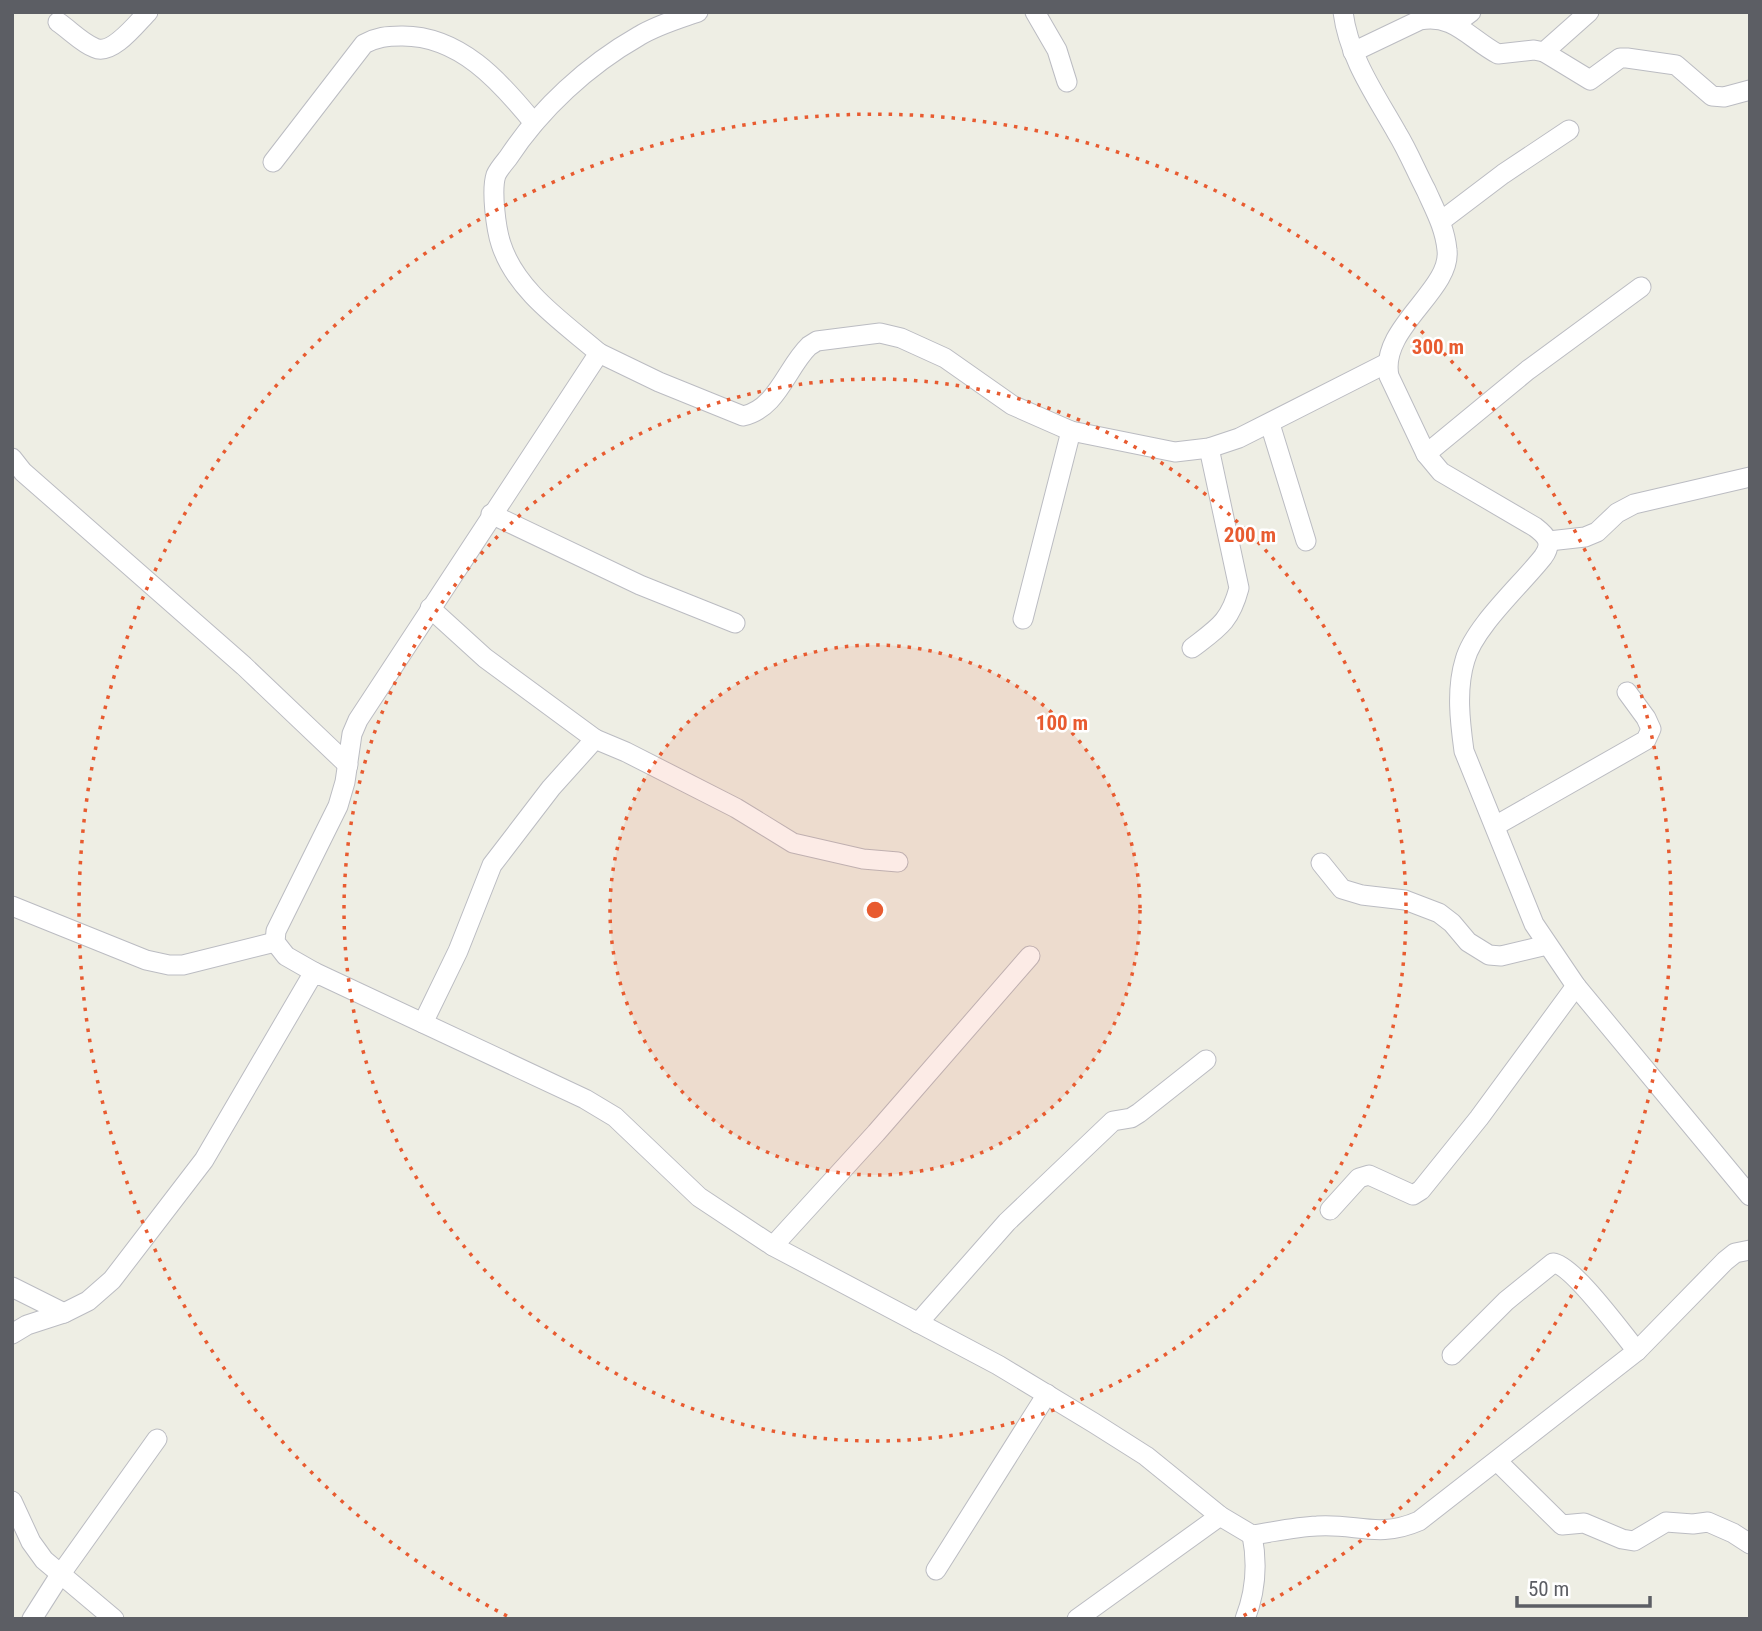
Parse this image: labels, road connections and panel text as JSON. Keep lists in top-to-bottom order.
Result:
{
  "scale_bar": "50 m",
  "rings": ["300 m", "200 m", "100 m"]
}
